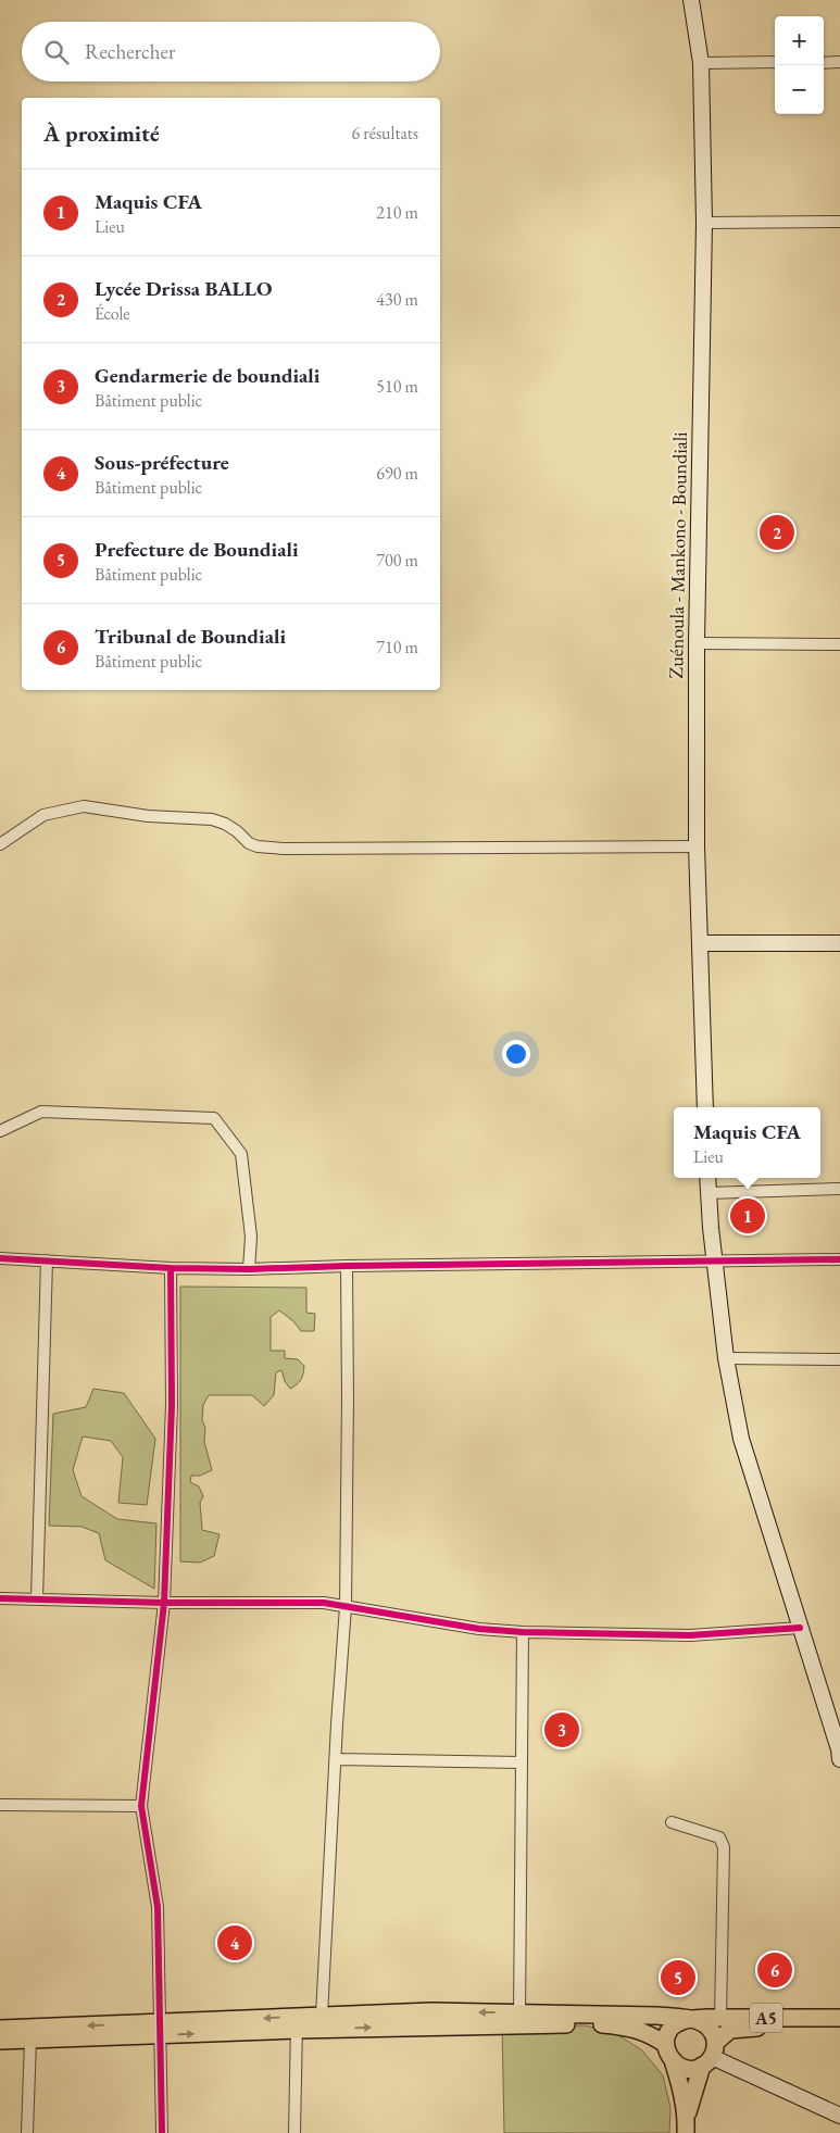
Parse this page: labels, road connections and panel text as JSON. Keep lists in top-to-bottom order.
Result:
{
  "streets": {
    "main road": ["Zuénoula - Mankono - Boundiali", "A5"]
  },
  "page": {
    "map_buttons": ["+", "−"],
    "search": "Rechercher",
    "heading": ["À proximité", "6 résultats"],
    "list": [
      {
        "mark": "1",
        "name": "Maquis CFA",
        "note": "Lieu",
        "value": "210 m"
      },
      {
        "mark": "2",
        "name": "Lycée Drissa BALLO",
        "note": "École",
        "value": "430 m"
      },
      {
        "mark": "3",
        "name": "Gendarmerie de boundiali",
        "note": "Bâtiment public",
        "value": "510 m"
      },
      {
        "mark": "4",
        "name": "Sous-préfecture",
        "note": "Bâtiment public",
        "value": "690 m"
      },
      {
        "mark": "5",
        "name": "Prefecture de Boundiali",
        "note": "Bâtiment public",
        "value": "700 m"
      },
      {
        "mark": "6",
        "name": "Tribunal de Boundiali",
        "note": "Bâtiment public",
        "value": "710 m"
      }
    ],
    "pins": [
      "2",
      "1",
      "3",
      "4",
      "6",
      "5"
    ],
    "popup": ["Maquis CFA", "Lieu"]
  }
}
